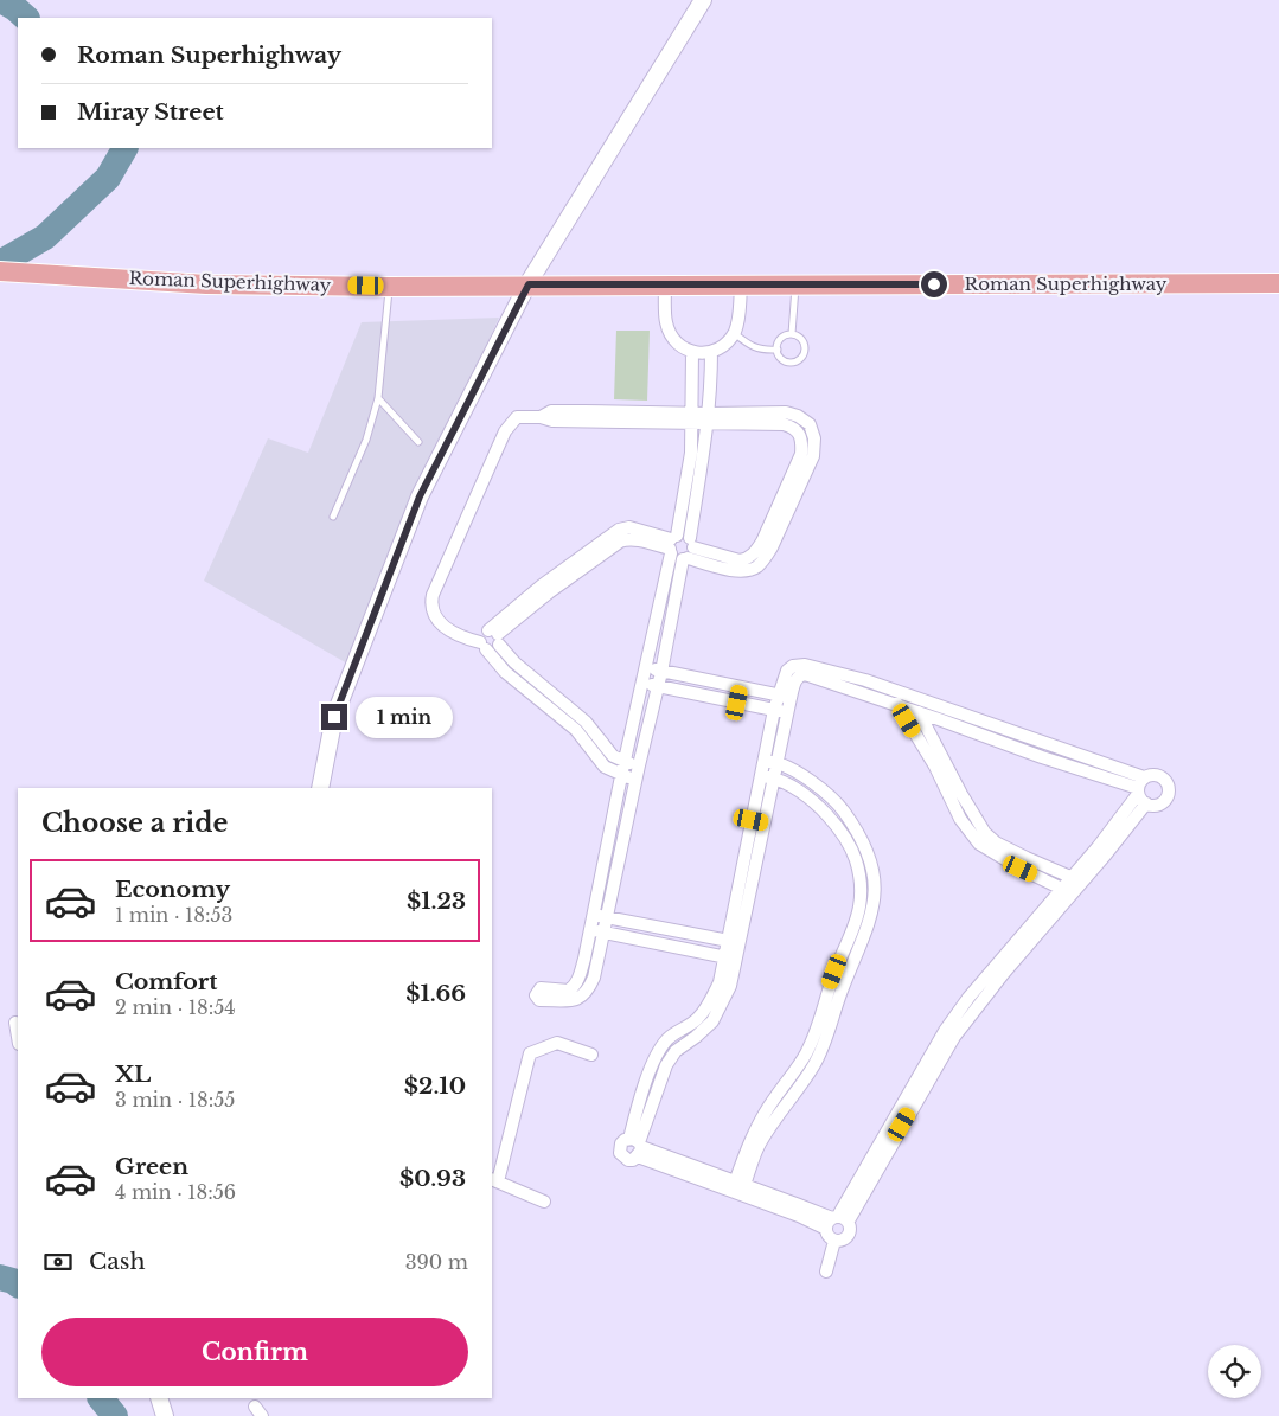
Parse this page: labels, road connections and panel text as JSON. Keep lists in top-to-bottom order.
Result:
{
  "streets": {
    "main road": ["Roman Superhighway"]
  },
  "page": {
    "banner": ["Roman Superhighway", "Miray Street"],
    "bubble": "1 min",
    "heading": "Choose a ride",
    "list": [
      {
        "name": "Economy",
        "note": "1 min · 18:53",
        "value": "$1.23"
      },
      {
        "name": "Comfort",
        "note": "2 min · 18:54",
        "value": "$1.66"
      },
      {
        "name": "XL",
        "note": "3 min · 18:55",
        "value": "$2.10"
      },
      {
        "name": "Green",
        "note": "4 min · 18:56",
        "value": "$0.93"
      }
    ],
    "pay": ["Cash", "390 m"],
    "buttons": "Confirm"
  }
}
